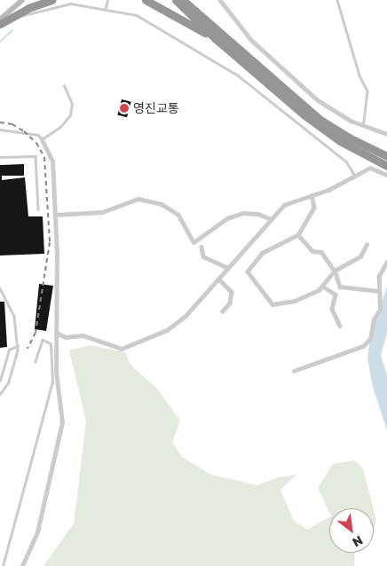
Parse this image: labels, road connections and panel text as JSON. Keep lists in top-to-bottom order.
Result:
{
  "places": ["영진교통"],
  "north": "bottom right"
}
